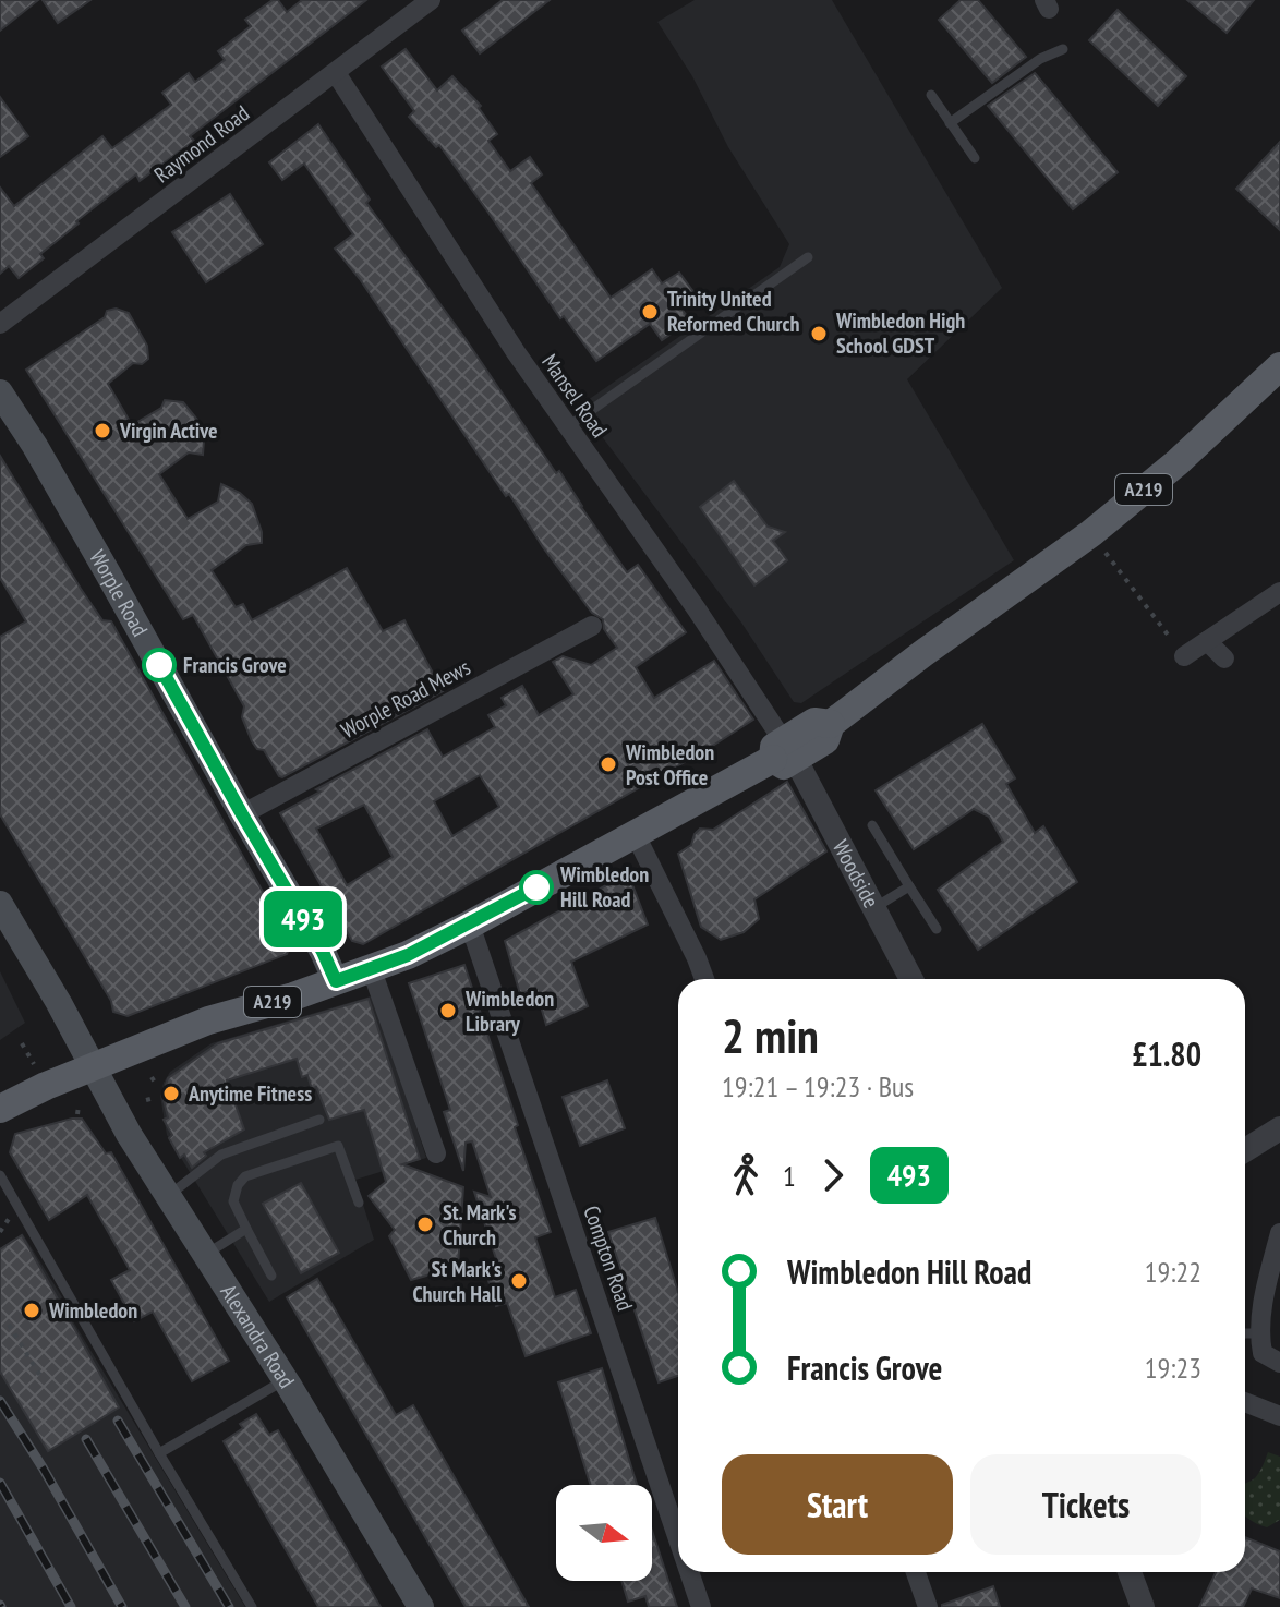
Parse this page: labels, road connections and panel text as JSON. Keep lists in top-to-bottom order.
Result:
{
  "streets": {
    "main road": ["A219", "Worple Road", "Alexandra Road"],
    "street": [
      "Raymond Road",
      "Mansel Road",
      "Worple Road Mews",
      "Woodside",
      "Compton Road"
    ]
  },
  "crossings": [
    ["Raymond Road", "Mansel Road"],
    ["Mansel Road", "A219"],
    ["Mansel Road", "Woodside"],
    ["A219", "Worple Road"],
    ["A219", "Woodside"],
    ["A219", "Compton Road"],
    ["A219", "Alexandra Road"],
    ["Worple Road", "Worple Road Mews"]
  ],
  "places": [
    "Trinity United Reformed Church",
    "Wimbledon High School GDST",
    "Virgin Active",
    "Francis Grove",
    "Wimbledon Post Office",
    "Wimbledon Hill Road",
    "Wimbledon Library",
    "Anytime Fitness",
    "St. Mark's Church",
    "St Mark's Church Hall",
    "Wimbledon"
  ],
  "lines": ["bus line 493"],
  "north": "right",
  "page": {
    "on_map": "493",
    "heading": ["2 min", "19:21 – 19:23 · Bus", "£1.80"],
    "legs": ["1", "493"],
    "list": [
      {
        "name": "Wimbledon Hill Road",
        "value": "19:22"
      },
      {
        "name": "Francis Grove",
        "value": "19:23"
      }
    ],
    "buttons": ["Start", "Tickets"]
  }
}
